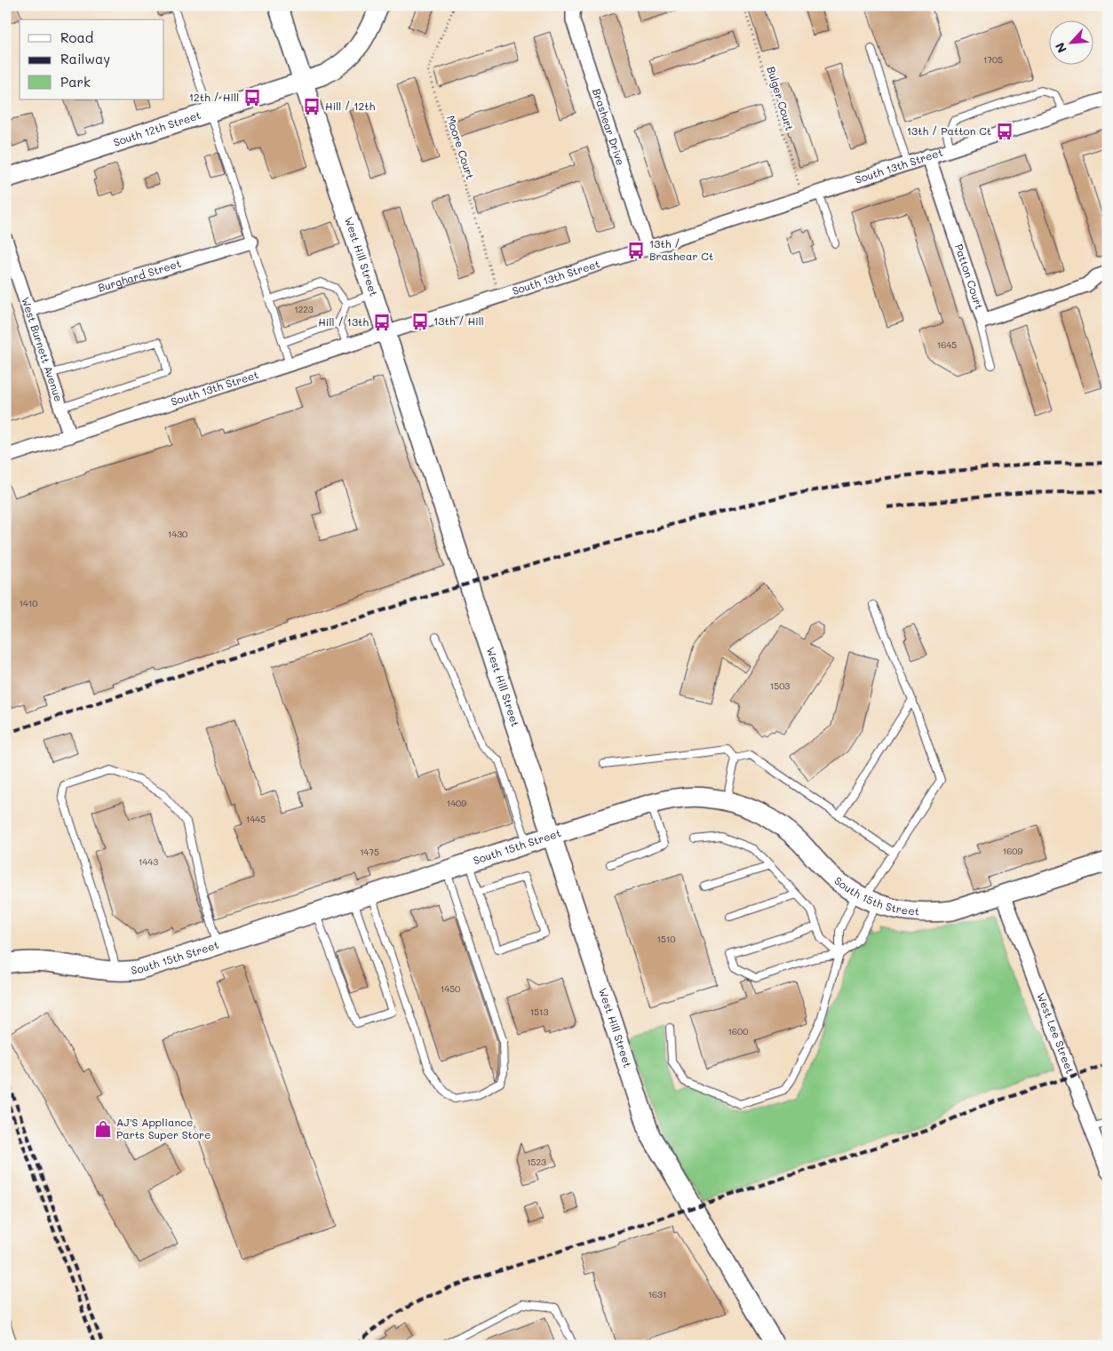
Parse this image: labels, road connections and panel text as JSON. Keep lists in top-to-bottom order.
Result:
{
  "streets": {
    "street": [
      "Brashear Drive",
      "South 12th Street",
      "South 13th Street",
      "West Hill Street",
      "Burghard Street",
      "Patton Court",
      "West Burnett Avenue",
      "South 15th Street",
      "West Lee Street"
    ],
    "path": ["Bulger Court", "Moore Court"]
  },
  "crossings": [
    ["Bulger Court", "South 13th Street"],
    ["Brashear Drive", "South 13th Street"],
    ["South 12th Street", "West Hill Street"],
    ["Moore Court", "South 13th Street"],
    ["South 13th Street", "West Hill Street"],
    ["South 13th Street", "Patton Court"],
    ["South 13th Street", "West Burnett Avenue"],
    ["West Hill Street", "South 15th Street"],
    ["Burghard Street", "West Burnett Avenue"],
    ["South 15th Street", "West Lee Street"]
  ],
  "places": {
    "bus stop": [
      "12th / Hill",
      "Hill / 12th",
      "13th / Patton Ct",
      "13th / Brashear Ct",
      "13th / Hill",
      "Hill / 13th"
    ],
    "shop": ["AJ'S Appliance Parts Super Store"]
  },
  "house_numbers": [
    "1705",
    "1223",
    "1645",
    "1430",
    "1410",
    "1503",
    "1409",
    "1445",
    "1609",
    "1475",
    "1443",
    "1510",
    "1450",
    "1513",
    "1600",
    "1523",
    "1631"
  ],
  "legend": ["Road", "Railway", "Park"],
  "north": "bottom left"
}
